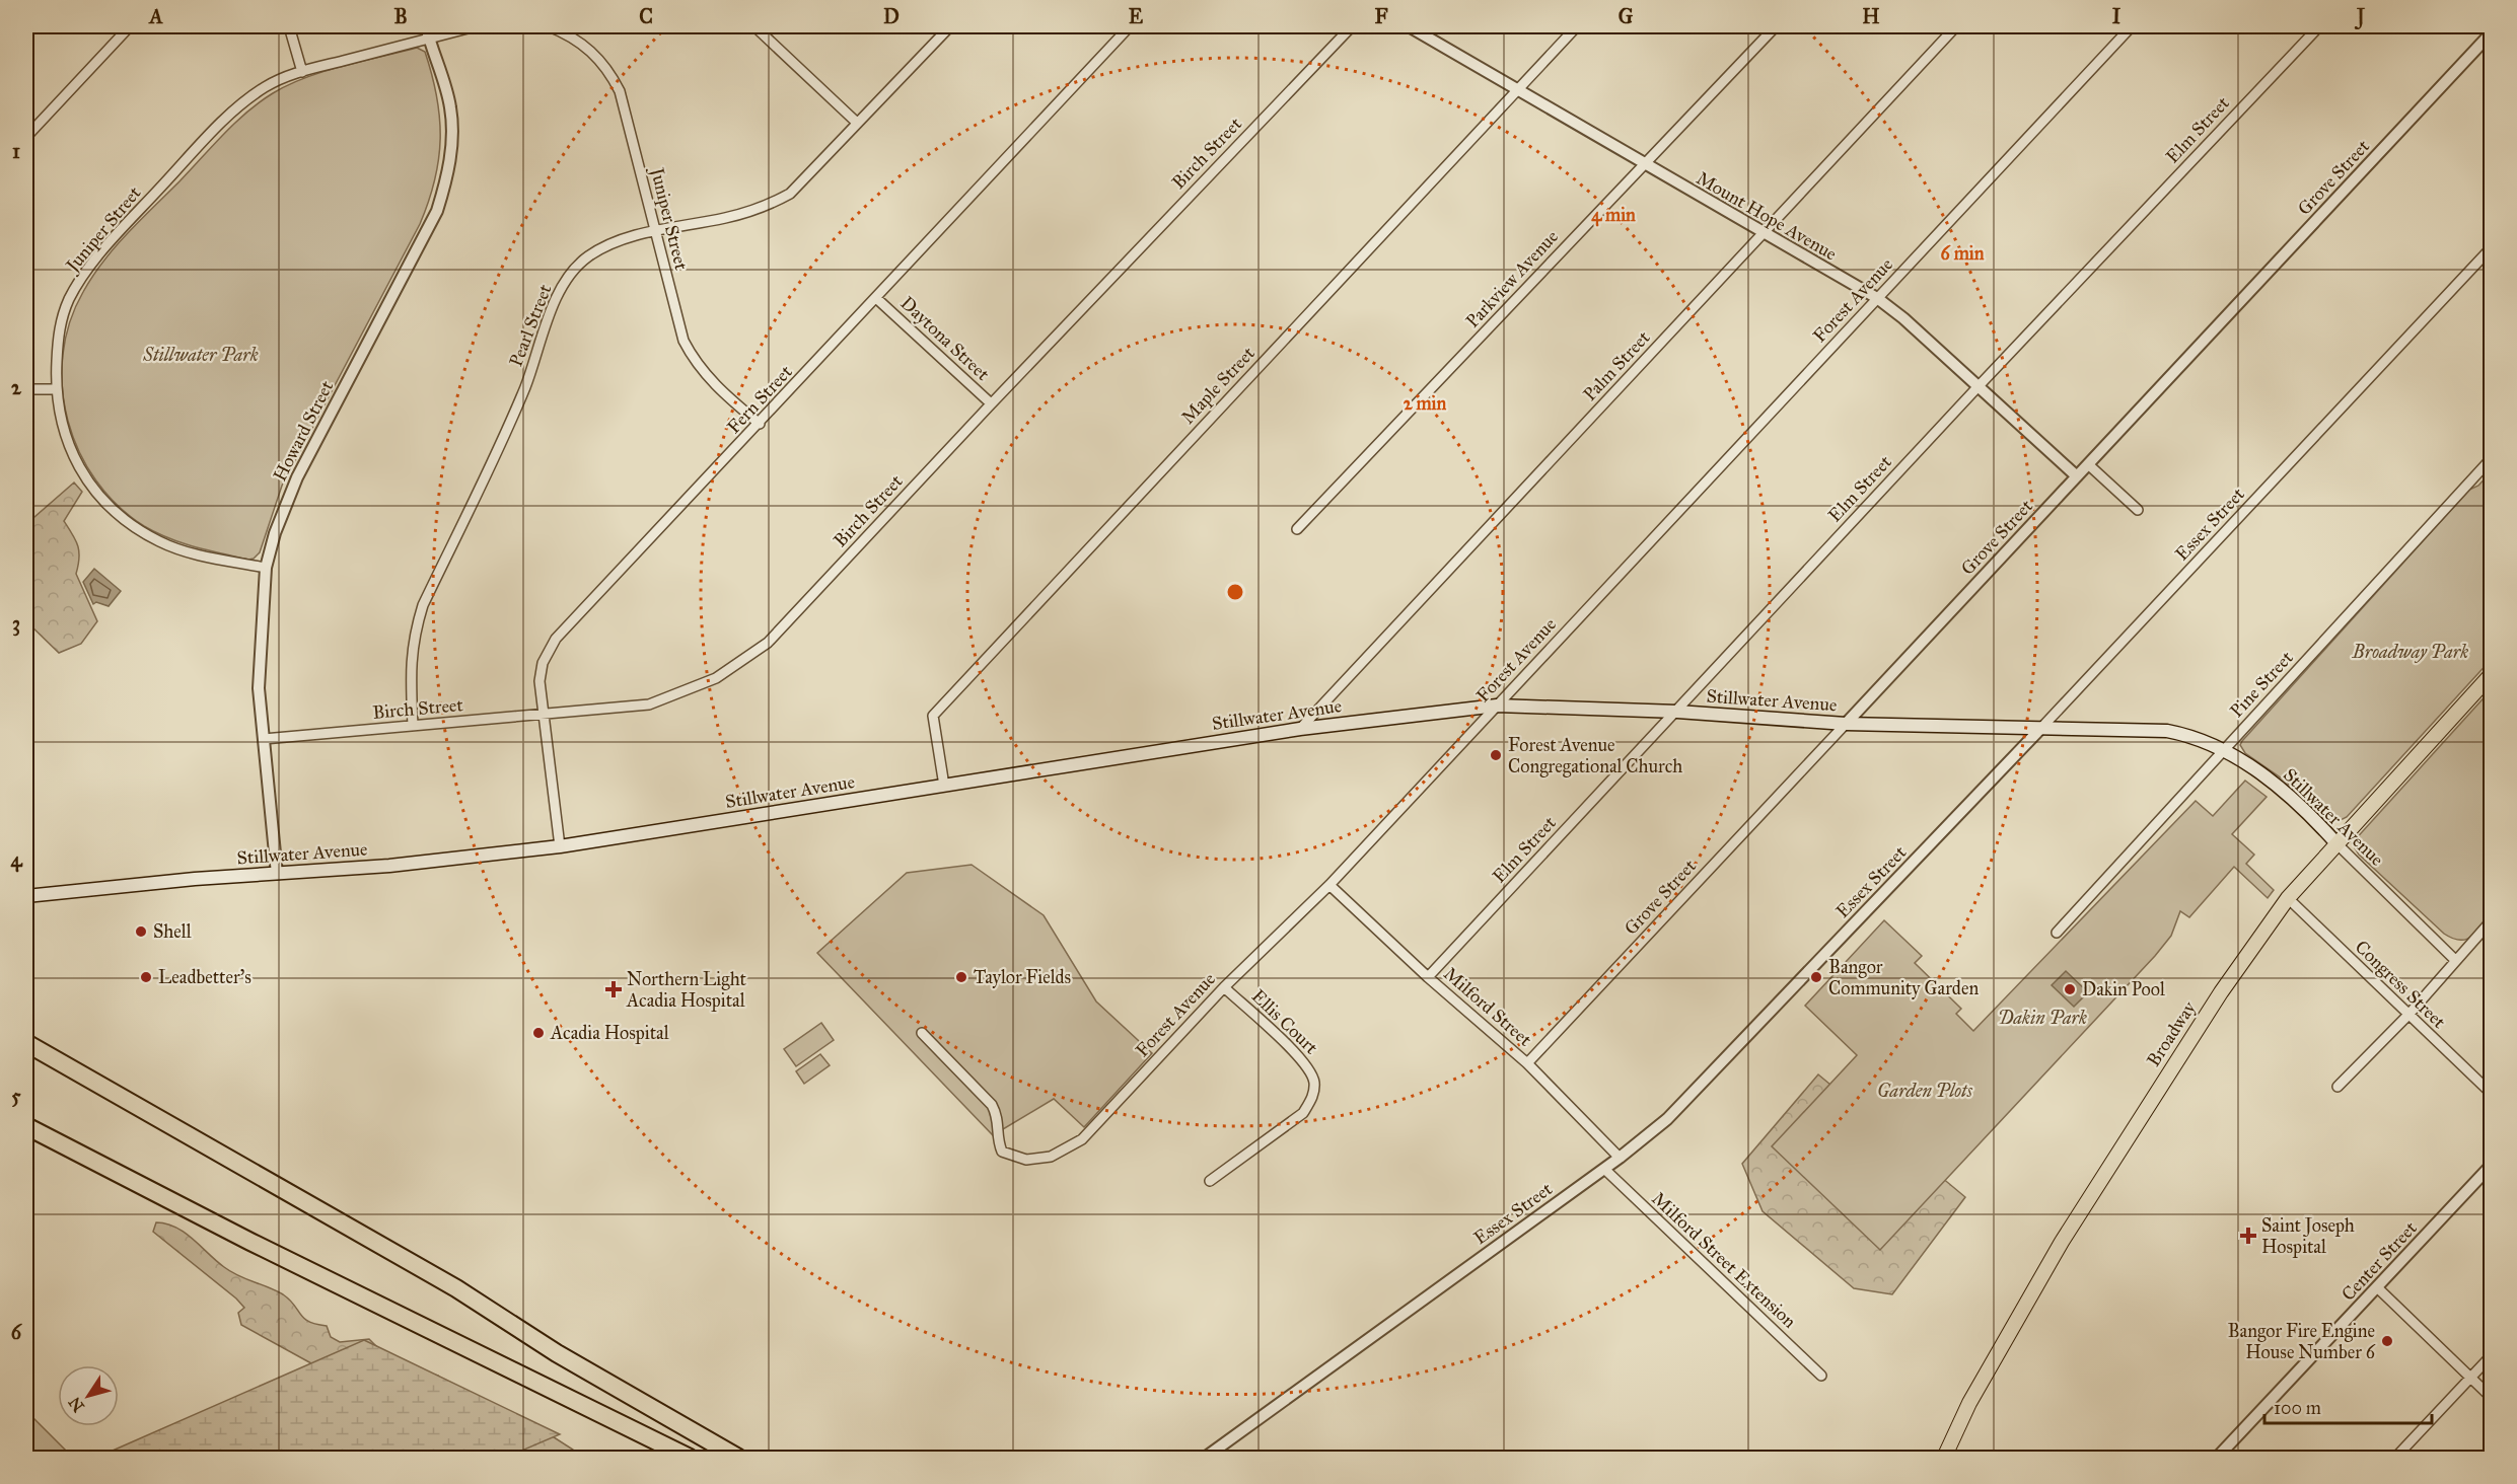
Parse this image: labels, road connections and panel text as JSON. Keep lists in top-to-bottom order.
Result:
{
  "streets": {
    "main road": ["Stillwater Avenue", "Broadway"],
    "street": [
      "Elm Street",
      "Birch Street",
      "Grove Street",
      "Mount Hope Avenue",
      "Juniper Street",
      "Parkview Avenue",
      "Forest Avenue",
      "Pearl Street",
      "Daytona Street",
      "Palm Street",
      "Maple Street",
      "Fern Street",
      "Howard Street",
      "Essex Street",
      "Pine Street",
      "Congress Street",
      "Milford Street",
      "Ellis Court",
      "Milford Street Extension",
      "Center Street"
    ]
  },
  "crossings": [
    ["Elm Street", "Mount Hope Avenue"],
    ["Elm Street", "Stillwater Avenue"],
    ["Elm Street", "Milford Street"],
    ["Birch Street", "Pearl Street"],
    ["Birch Street", "Daytona Street"],
    ["Birch Street", "Fern Street"],
    ["Birch Street", "Howard Street"],
    ["Grove Street", "Mount Hope Avenue"],
    ["Grove Street", "Stillwater Avenue"],
    ["Grove Street", "Milford Street"],
    ["Mount Hope Avenue", "Parkview Avenue"],
    ["Mount Hope Avenue", "Forest Avenue"],
    ["Mount Hope Avenue", "Palm Street"],
    ["Mount Hope Avenue", "Maple Street"],
    ["Juniper Street", "Pearl Street"],
    ["Juniper Street", "Fern Street"],
    ["Juniper Street", "Howard Street"],
    ["Forest Avenue", "Stillwater Avenue"],
    ["Forest Avenue", "Milford Street"],
    ["Forest Avenue", "Ellis Court"],
    ["Daytona Street", "Fern Street"],
    ["Palm Street", "Stillwater Avenue"],
    ["Maple Street", "Stillwater Avenue"],
    ["Fern Street", "Stillwater Avenue"],
    ["Howard Street", "Stillwater Avenue"],
    ["Essex Street", "Stillwater Avenue"],
    ["Essex Street", "Milford Street"],
    ["Essex Street", "Milford Street Extension"],
    ["Pine Street", "Stillwater Avenue"],
    ["Stillwater Avenue", "Broadway"],
    ["Congress Street", "Broadway"]
  ],
  "parks": [
    "Stillwater Park",
    "Broadway Park",
    "Dakin Park",
    "Garden Plots"
  ],
  "places": {
    "other": [
      "Forest Avenue Congregational Church",
      "Shell",
      "Leadbetter's",
      "Taylor Fields",
      "Bangor Community Garden",
      "Dakin Pool",
      "Acadia Hospital",
      "Bangor Fire Engine House Number 6"
    ],
    "health": ["Northern Light Acadia Hospital", "Saint Joseph Hospital"]
  },
  "scale_bar": "100 m",
  "north": "bottom left",
  "grid": {
    "columns": [
      "A",
      "B",
      "C",
      "D",
      "E",
      "F",
      "G",
      "H",
      "I",
      "J"
    ],
    "rows": [
      "1",
      "2",
      "3",
      "4",
      "5",
      "6"
    ]
  },
  "rings": ["4 min", "6 min", "2 min"]
}
